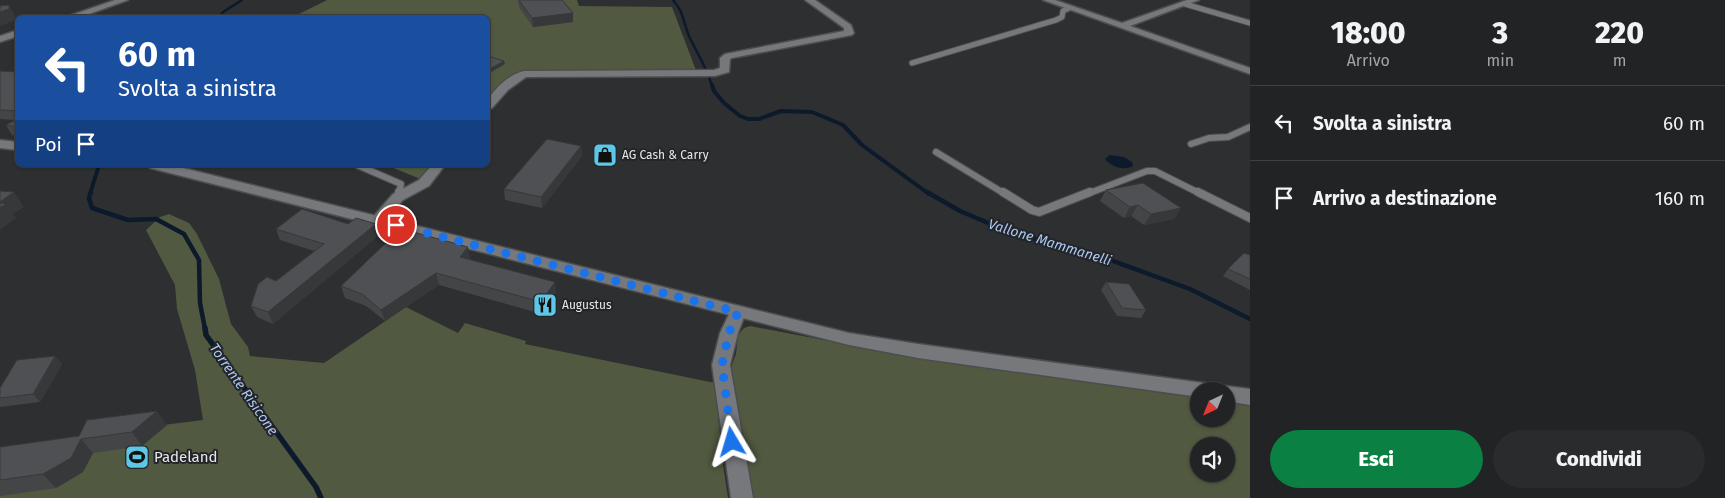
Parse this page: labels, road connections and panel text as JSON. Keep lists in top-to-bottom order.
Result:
{
  "water": ["Vallone Mammanelli", "Torrente Risicone"],
  "places": {
    "shop": ["AG Cash & Carry"],
    "restaurant": ["Augustus"],
    "sports": ["Padeland"]
  },
  "north": "bottom left",
  "page": {
    "eta": [
      "18:00",
      "Arrivo",
      "3",
      "min",
      "220",
      "m"
    ],
    "turn": ["60 m", "Svolta a sinistra"],
    "list": [
      {
        "name": "Svolta a sinistra",
        "value": "60 m"
      },
      {
        "name": "Arrivo a destinazione",
        "value": "160 m"
      }
    ],
    "then": "Poi",
    "buttons": ["Esci", "Condividi"]
  }
}
